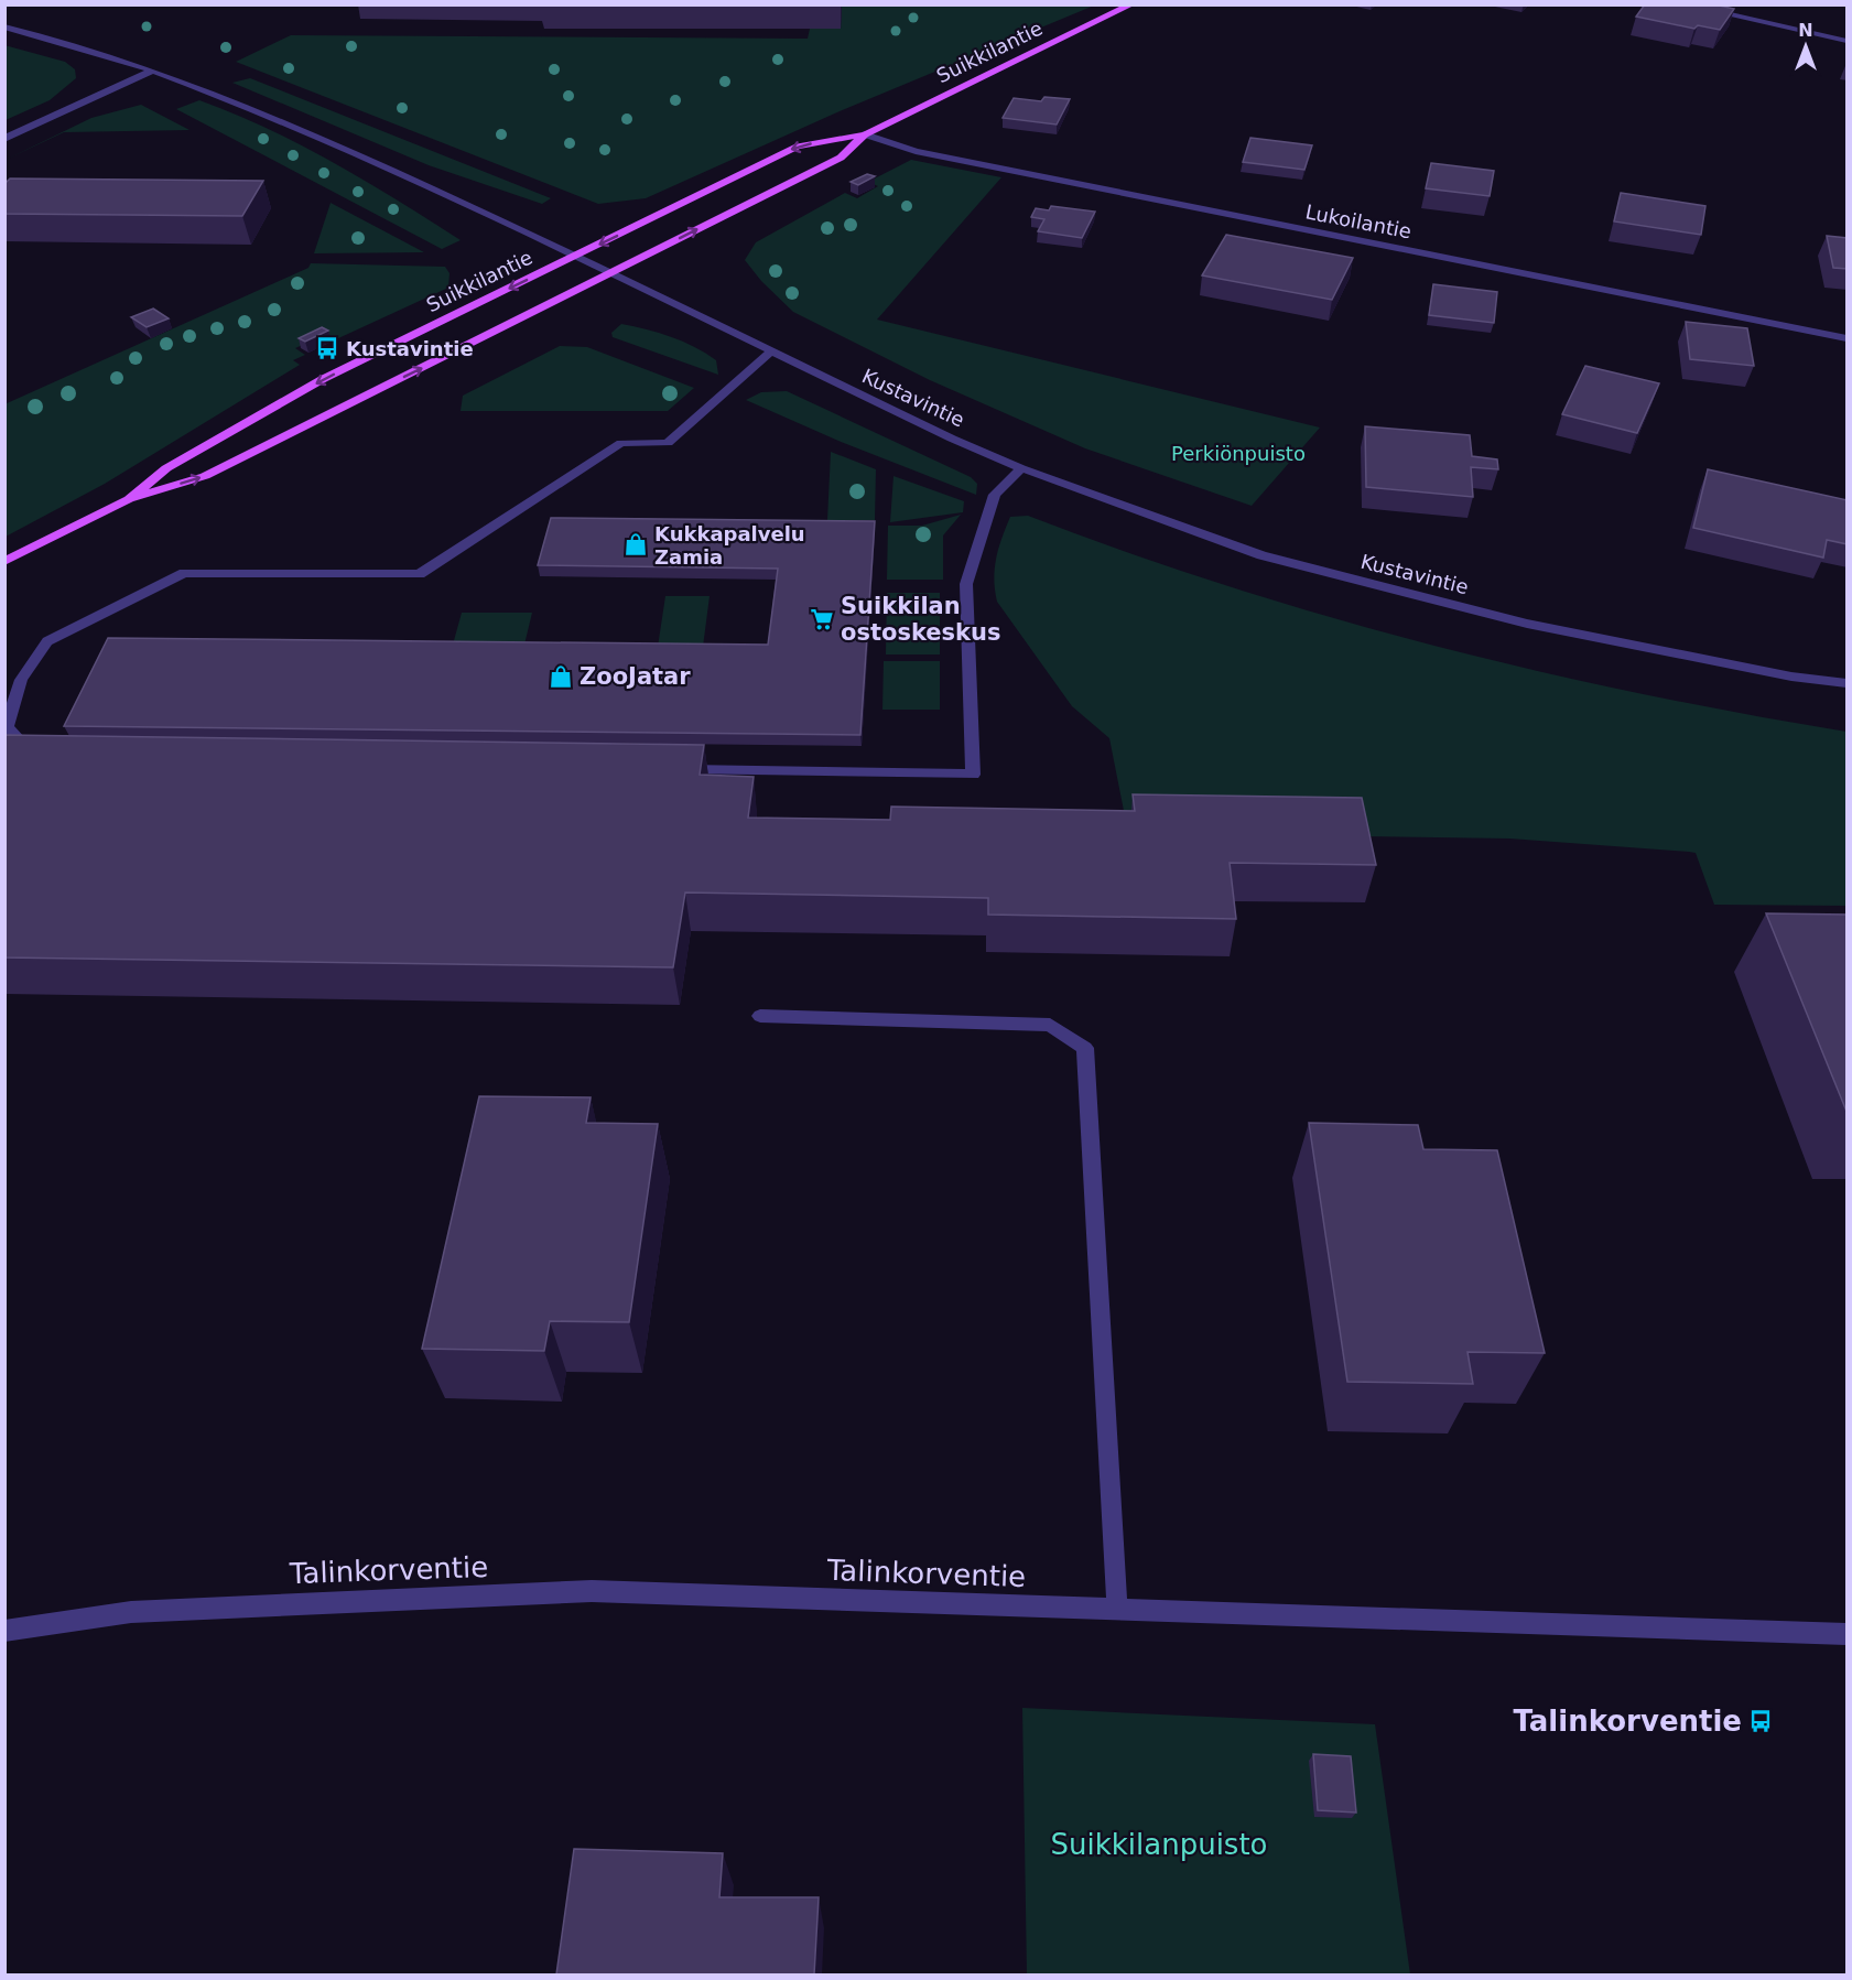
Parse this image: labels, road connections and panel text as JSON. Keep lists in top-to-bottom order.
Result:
{
  "streets": {
    "main road": ["Suikkilantie"],
    "street": ["Lukoilantie", "Kustavintie", "Talinkorventie"]
  },
  "crossings": [
    ["Suikkilantie", "Lukoilantie"],
    ["Suikkilantie", "Kustavintie"]
  ],
  "parks": ["Perkiönpuisto", "Suikkilanpuisto"],
  "places": {
    "bus stop": ["Kustavintie", "Talinkorventie"],
    "shop": ["Kukkapalvelu Zamia", "ZooJatar"],
    "supermarket": ["Suikkilan ostoskeskus"]
  },
  "north": "top"
}
